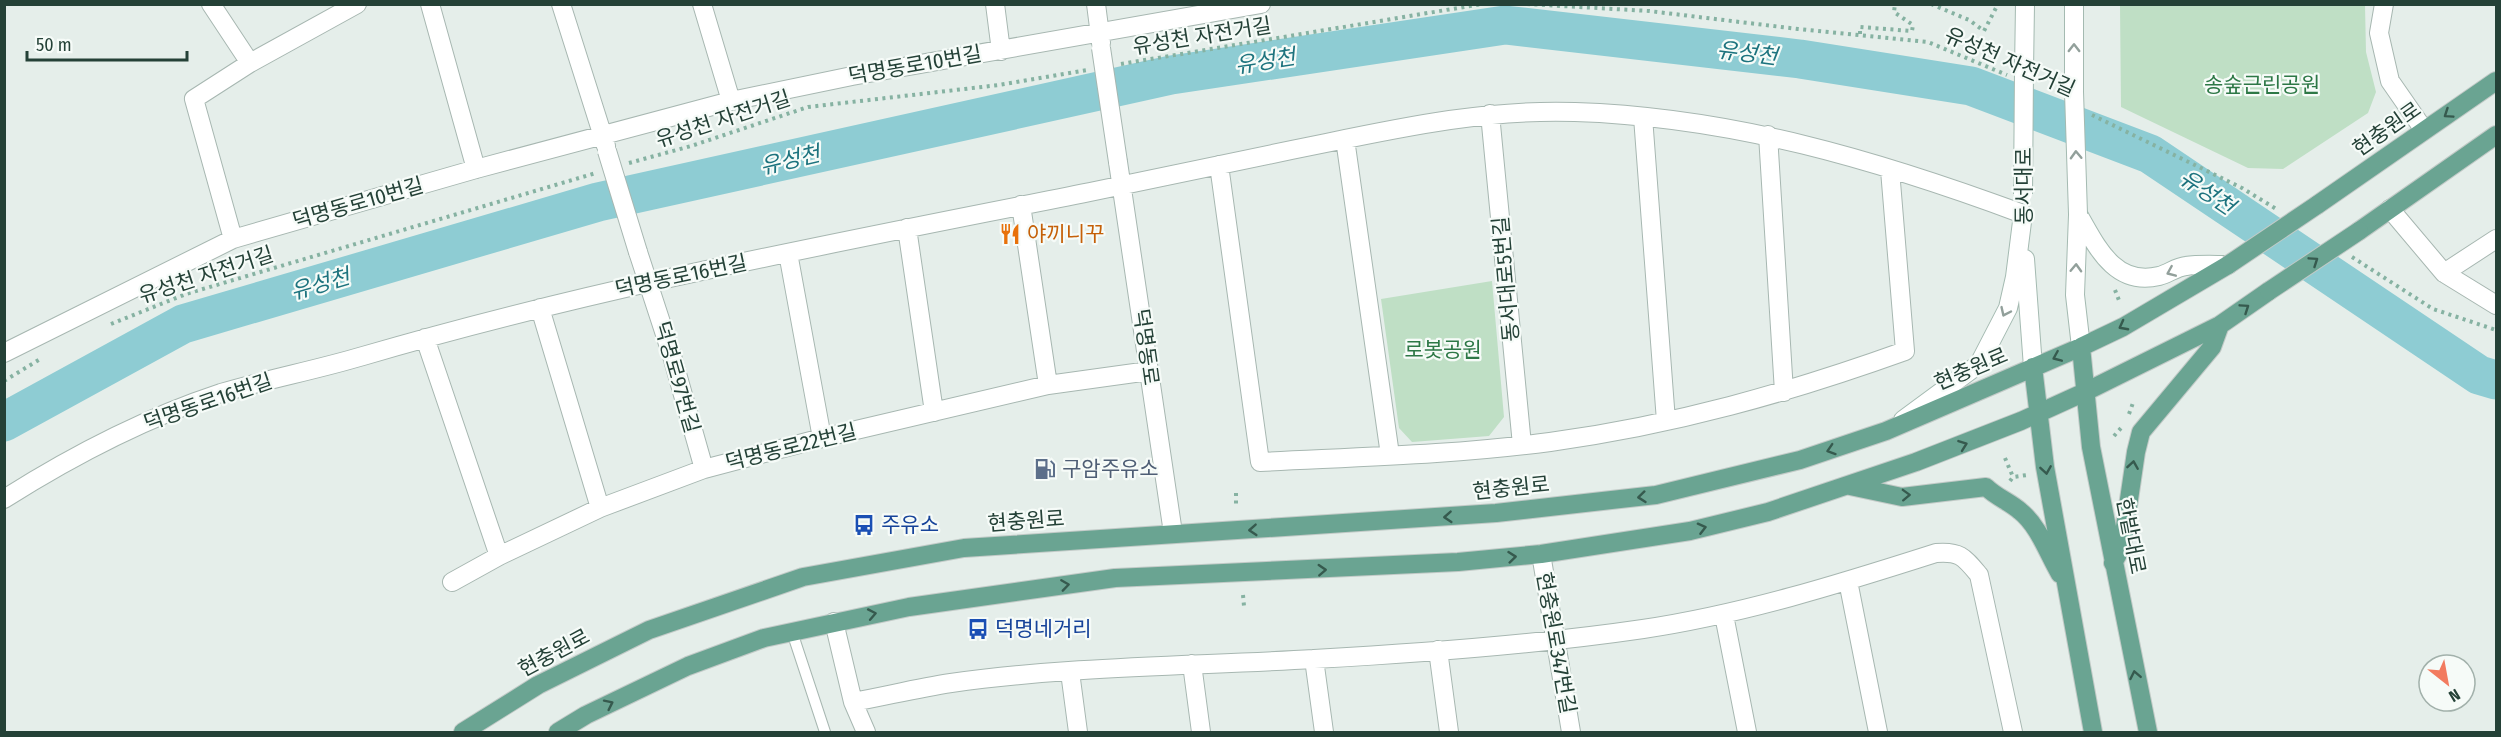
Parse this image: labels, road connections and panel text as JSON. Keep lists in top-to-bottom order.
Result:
{
  "streets": {
    "main road": ["현충원로", "한밭대로"],
    "street": [
      "덕명동로10번길",
      "동서대로",
      "덕명동로16번길",
      "동서대로5번길",
      "덕명동로",
      "덕명로97번길",
      "덕명동로22번길",
      "현충원로347번길"
    ],
    "path": ["유성천 자전거길"]
  },
  "crossings": [
    ["유성천 자전거길", "동서대로"],
    ["덕명동로10번길", "덕명동로"],
    ["덕명동로10번길", "덕명로97번길"],
    ["현충원로", "동서대로"],
    ["현충원로", "덕명동로"],
    ["현충원로", "한밭대로"],
    ["덕명동로16번길", "덕명동로"],
    ["덕명동로16번길", "덕명로97번길"],
    ["덕명동로", "덕명동로22번길"],
    ["덕명로97번길", "덕명동로22번길"]
  ],
  "water": ["유성천"],
  "parks": ["송숲근린공원", "로봇공원"],
  "places": {
    "restaurant": ["야끼니꾸"],
    "fuel station": ["구암주유소"],
    "bus stop": ["주유소", "덕명네거리"]
  },
  "scale_bar": "50 m",
  "north": "bottom right"
}
